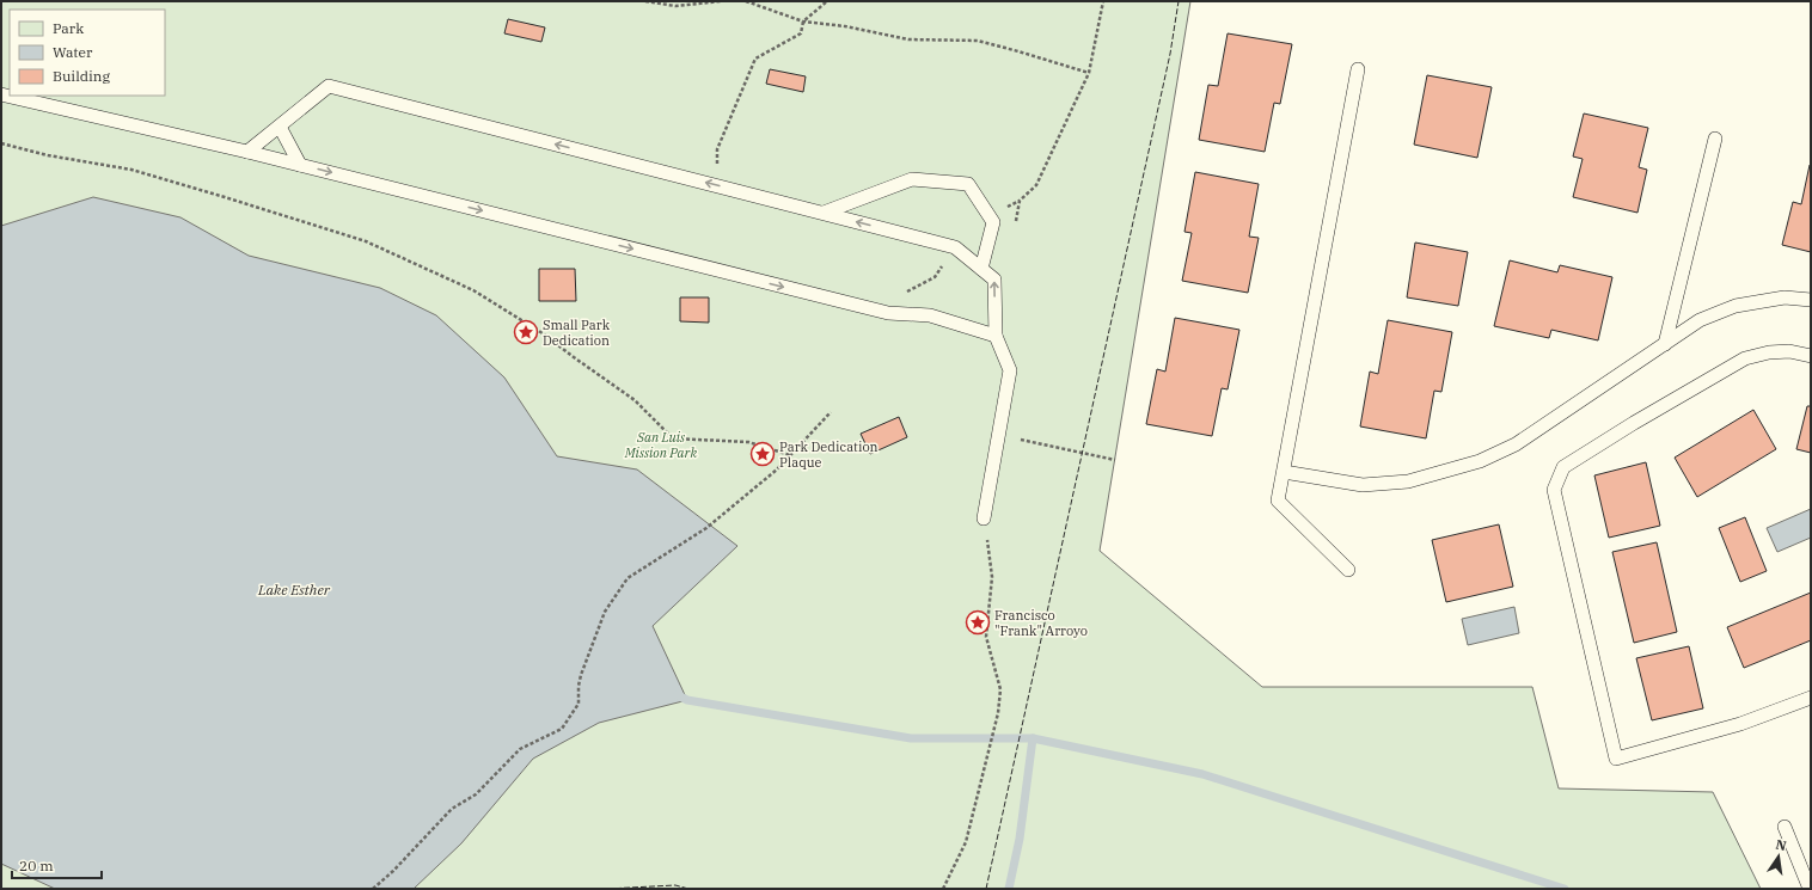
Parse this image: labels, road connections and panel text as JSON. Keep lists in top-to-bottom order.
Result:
{
  "water": ["Lake Esther"],
  "parks": ["San Luis Mission Park"],
  "places": {
    "place": ["Small Park Dedication", "Park Dedication Plaque", "Francisco \"Frank\" Arroyo"]
  },
  "legend": ["Park", "Water", "Building"],
  "scale_bar": "20 m",
  "north": "top"
}
